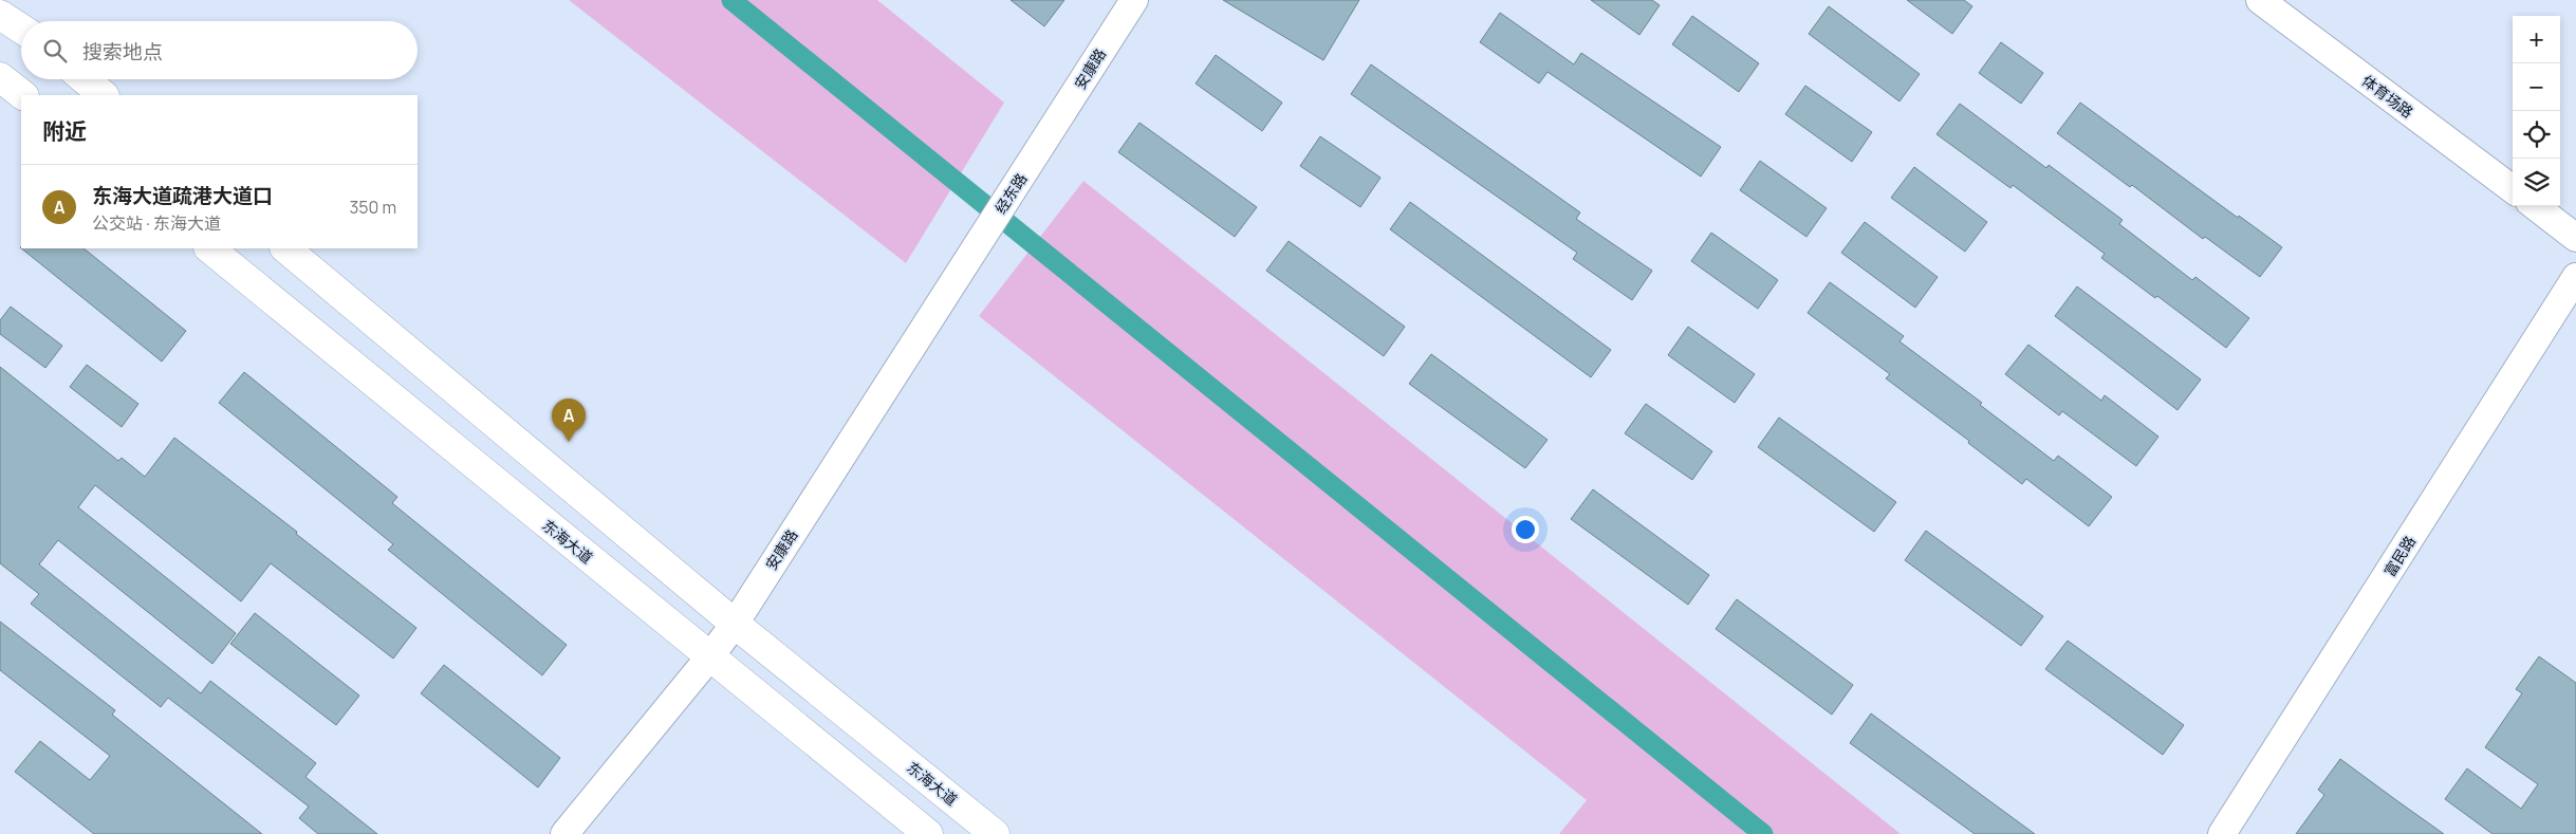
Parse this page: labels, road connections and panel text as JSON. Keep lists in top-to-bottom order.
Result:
{
  "streets": {
    "main road": ["东海大道"],
    "street": [
      "安康路",
      "体育场路",
      "经东路",
      "富民路"
    ]
  },
  "crossings": [
    ["安康路", "经东路"],
    ["安康路", "东海大道"]
  ],
  "page": {
    "map_buttons": ["+", "−"],
    "search": "搜索地点",
    "heading": "附近",
    "list": [
      {
        "mark": "A",
        "name": "东海大道疏港大道口",
        "note": "公交站 · 东海大道",
        "value": "350 m"
      }
    ],
    "pins": "A"
  }
}
